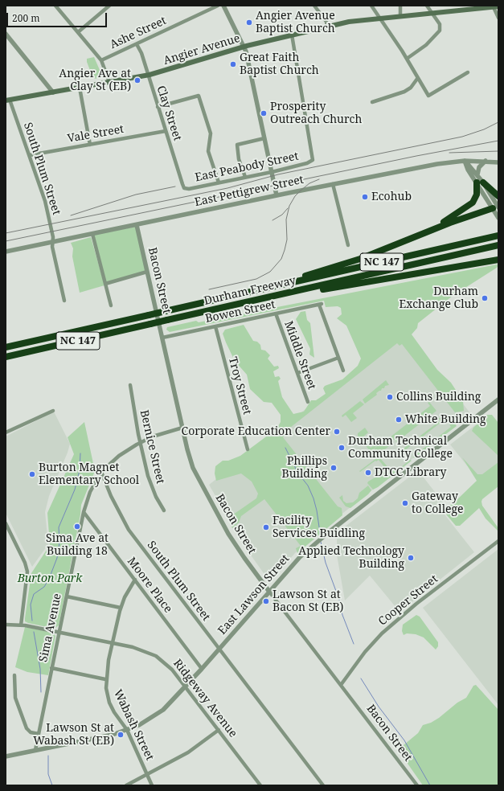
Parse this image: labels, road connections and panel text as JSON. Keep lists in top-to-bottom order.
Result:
{
  "streets": {
    "highway": ["NC 147", "Durham Freeway"],
    "main road": ["Angier Avenue"],
    "street": [
      "Ashe Street",
      "Clay Street",
      "Vale Street",
      "East Peabody Street",
      "South Plum Street",
      "East Pettigrew Street",
      "Bacon Street",
      "Bowen Street",
      "Middle Street",
      "Troy Street",
      "Bernice Street",
      "Moore Place",
      "East Lawson Street",
      "Cooper Street",
      "Sima Avenue",
      "Ridgeway Avenue",
      "Wabash Street"
    ]
  },
  "crossings": [
    ["Ashe Street", "Clay Street"],
    ["Angier Avenue", "Clay Street"],
    ["Angier Avenue", "East Peabody Street"],
    ["Angier Avenue", "South Plum Street"],
    ["Clay Street", "Vale Street"],
    ["Clay Street", "East Peabody Street"],
    ["Vale Street", "South Plum Street"],
    ["South Plum Street", "East Pettigrew Street"],
    ["South Plum Street", "East Lawson Street"],
    ["South Plum Street", "Sima Avenue"],
    ["East Pettigrew Street", "Bacon Street"],
    ["Bacon Street", "Bowen Street"],
    ["Bacon Street", "East Lawson Street"],
    ["Bacon Street", "Cooper Street"],
    ["Bacon Street", "Sima Avenue"],
    ["Bowen Street", "Middle Street"],
    ["Bowen Street", "Troy Street"],
    ["Bernice Street", "Sima Avenue"],
    ["Moore Place", "East Lawson Street"],
    ["Moore Place", "Sima Avenue"],
    ["Moore Place", "Wabash Street"],
    ["East Lawson Street", "Sima Avenue"],
    ["East Lawson Street", "Ridgeway Avenue"],
    ["East Lawson Street", "Wabash Street"],
    ["Sima Avenue", "Ridgeway Avenue"],
    ["Ridgeway Avenue", "Wabash Street"]
  ],
  "parks": ["Burton Park"],
  "places": [
    "Angier Avenue Baptist Church",
    "Great Faith Baptist Church",
    "Angier Ave at Clay St (EB)",
    "Prosperity Outreach Church",
    "Ecohub",
    "Durham Exchange Club",
    "Collins Building",
    "White Building",
    "Corporate Education Center",
    "Durham Technical Community College",
    "Phillips Building",
    "DTCC Library",
    "Burton Magnet Elementary School",
    "Gateway to College",
    "Sima Ave at Building 18",
    "Facility Services Buidling",
    "Applied Technology Building",
    "Lawson St at Bacon St (EB)",
    "Lawson St at Wabash St (EB)"
  ],
  "scale_bar": "200 m"
}
